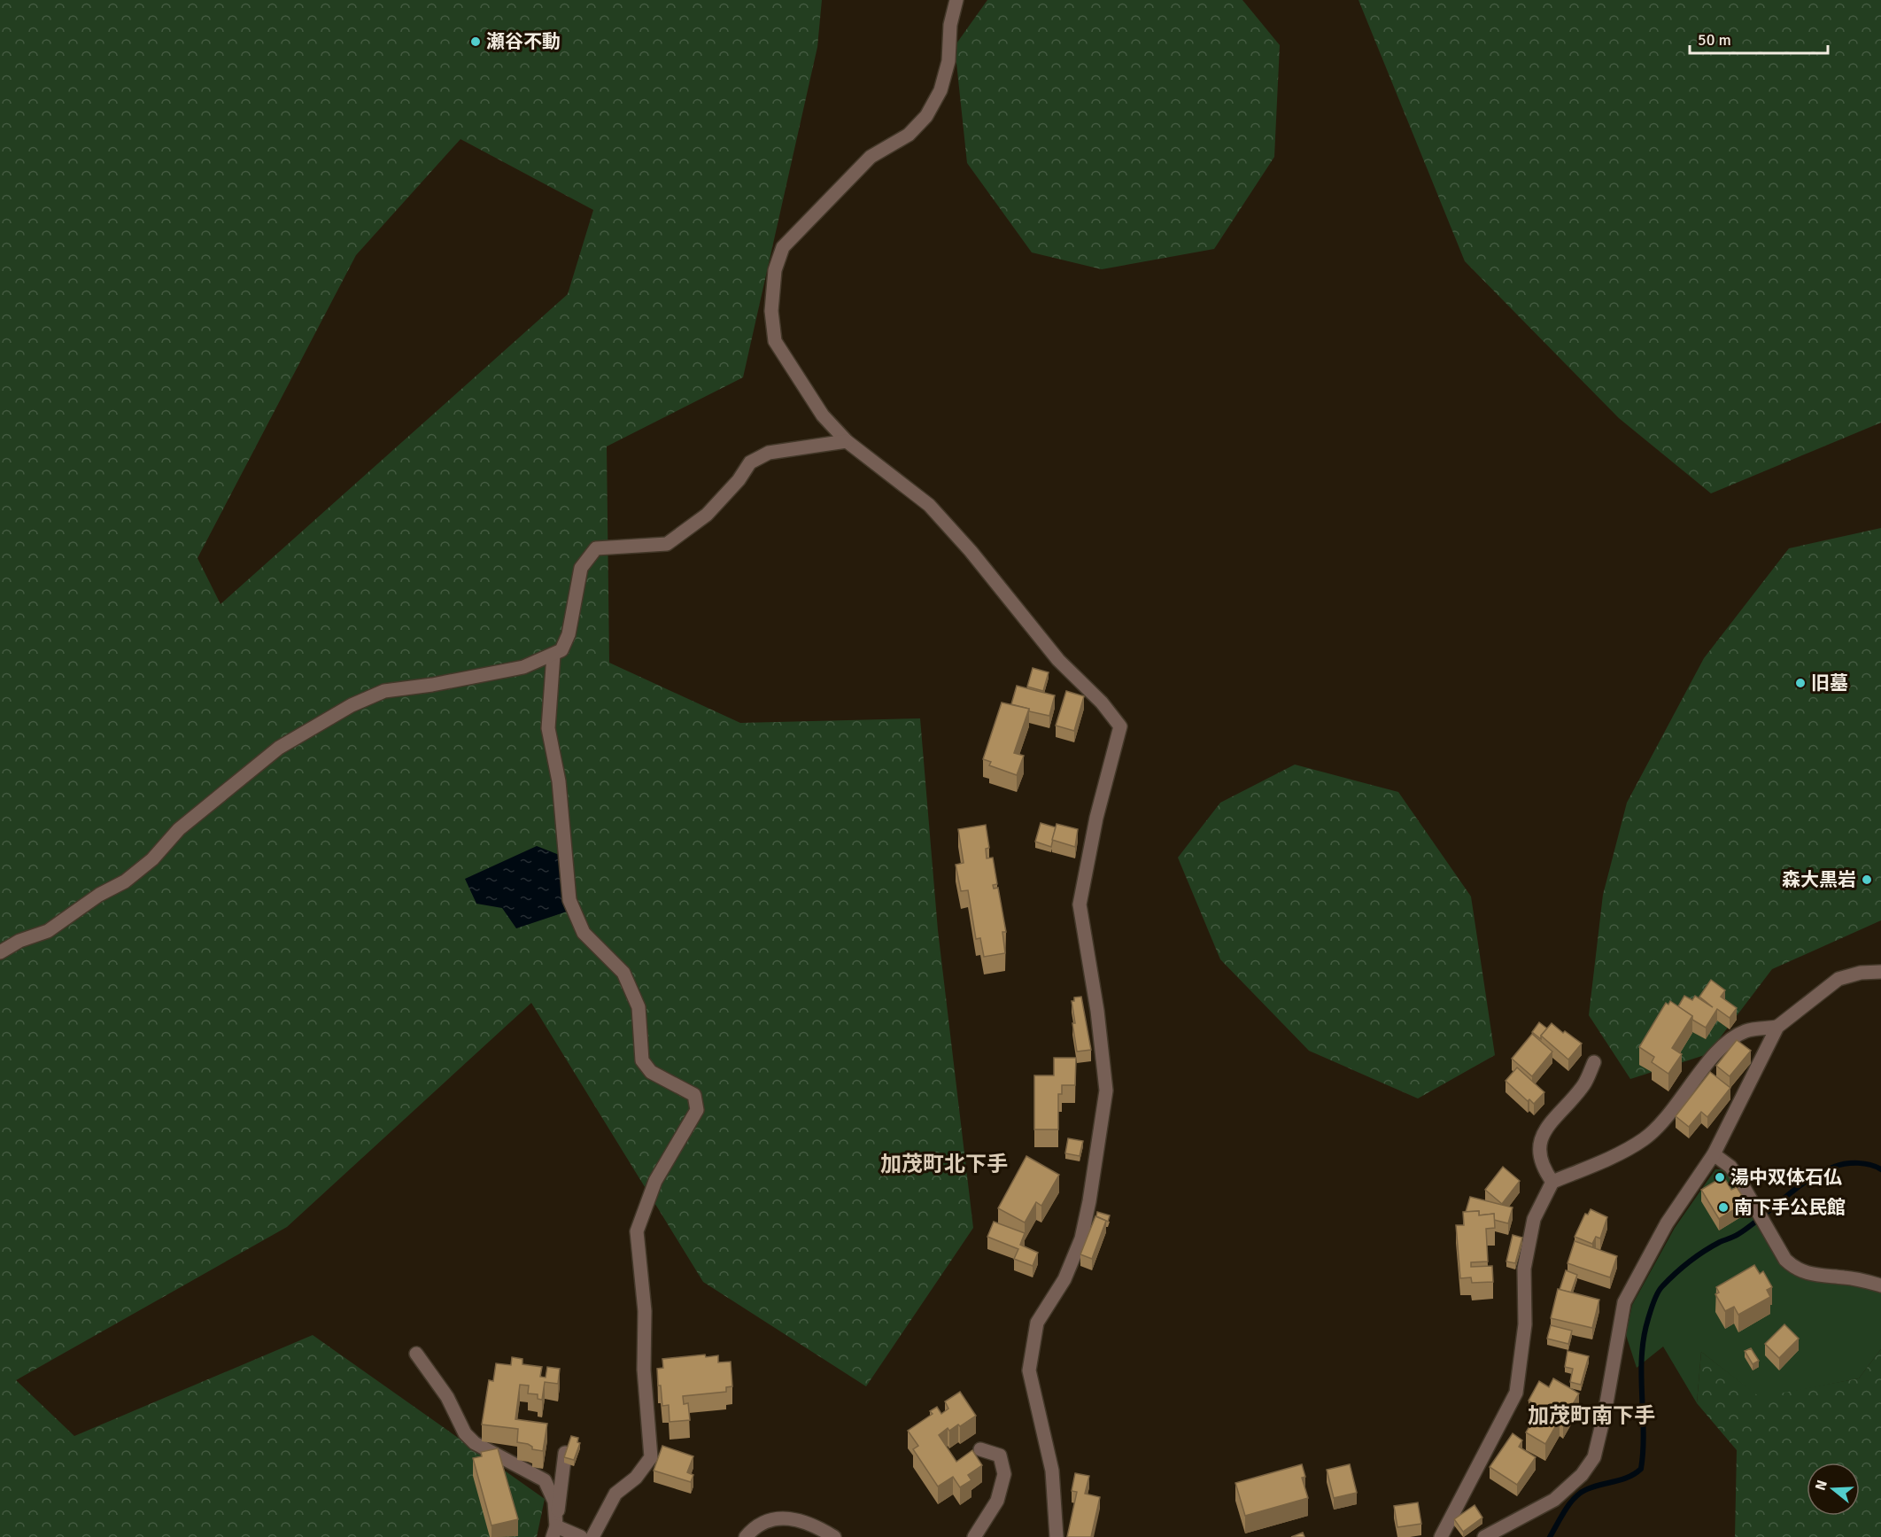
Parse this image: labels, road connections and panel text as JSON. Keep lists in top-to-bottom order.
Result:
{
  "districts": ["加茂町北下手", "加茂町南下手"],
  "places": [
    "瀬谷不動",
    "旧墓",
    "森大黒岩",
    "湯中双体石仏",
    "南下手公民館"
  ],
  "scale_bar": "50 m",
  "north": "left"
}
